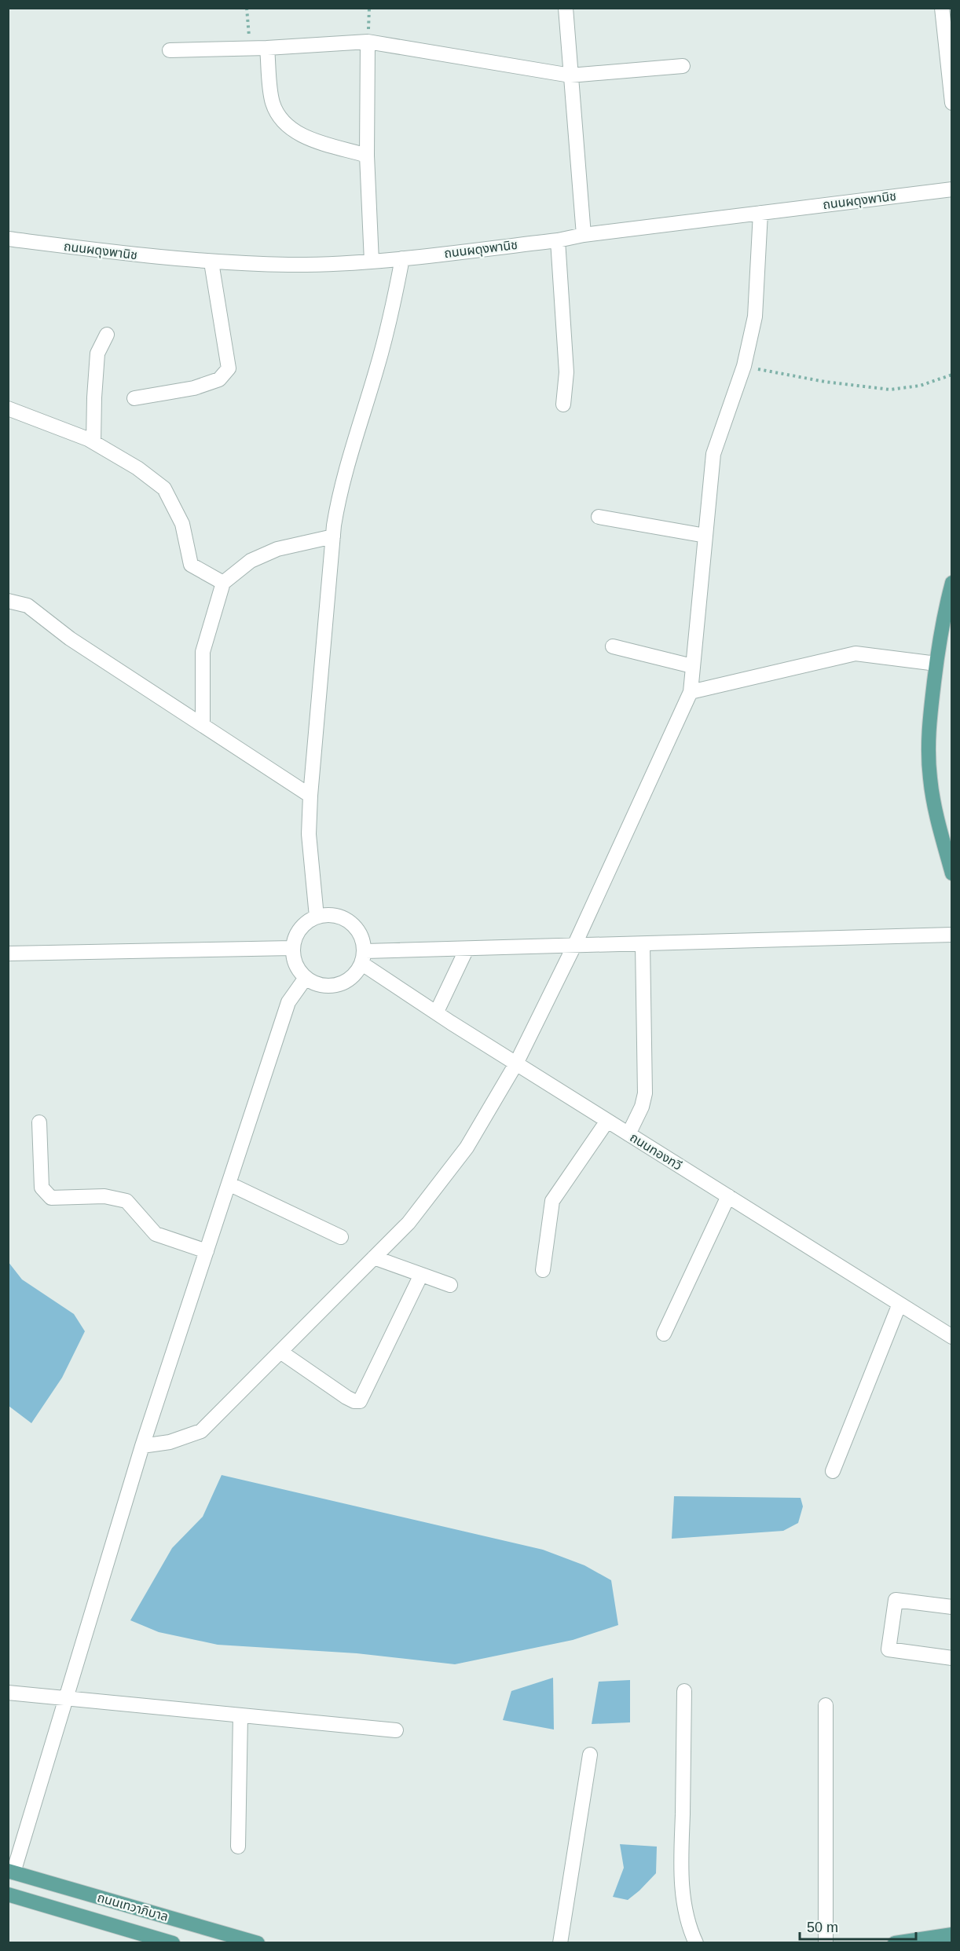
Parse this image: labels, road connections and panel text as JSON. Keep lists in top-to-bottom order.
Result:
{
  "streets": {
    "main road": ["ถนนเทวาภิบาล"],
    "street": ["ถนนผดุงพานิช", "ถนนทองทวี"]
  },
  "scale_bar": "50 m"
}
